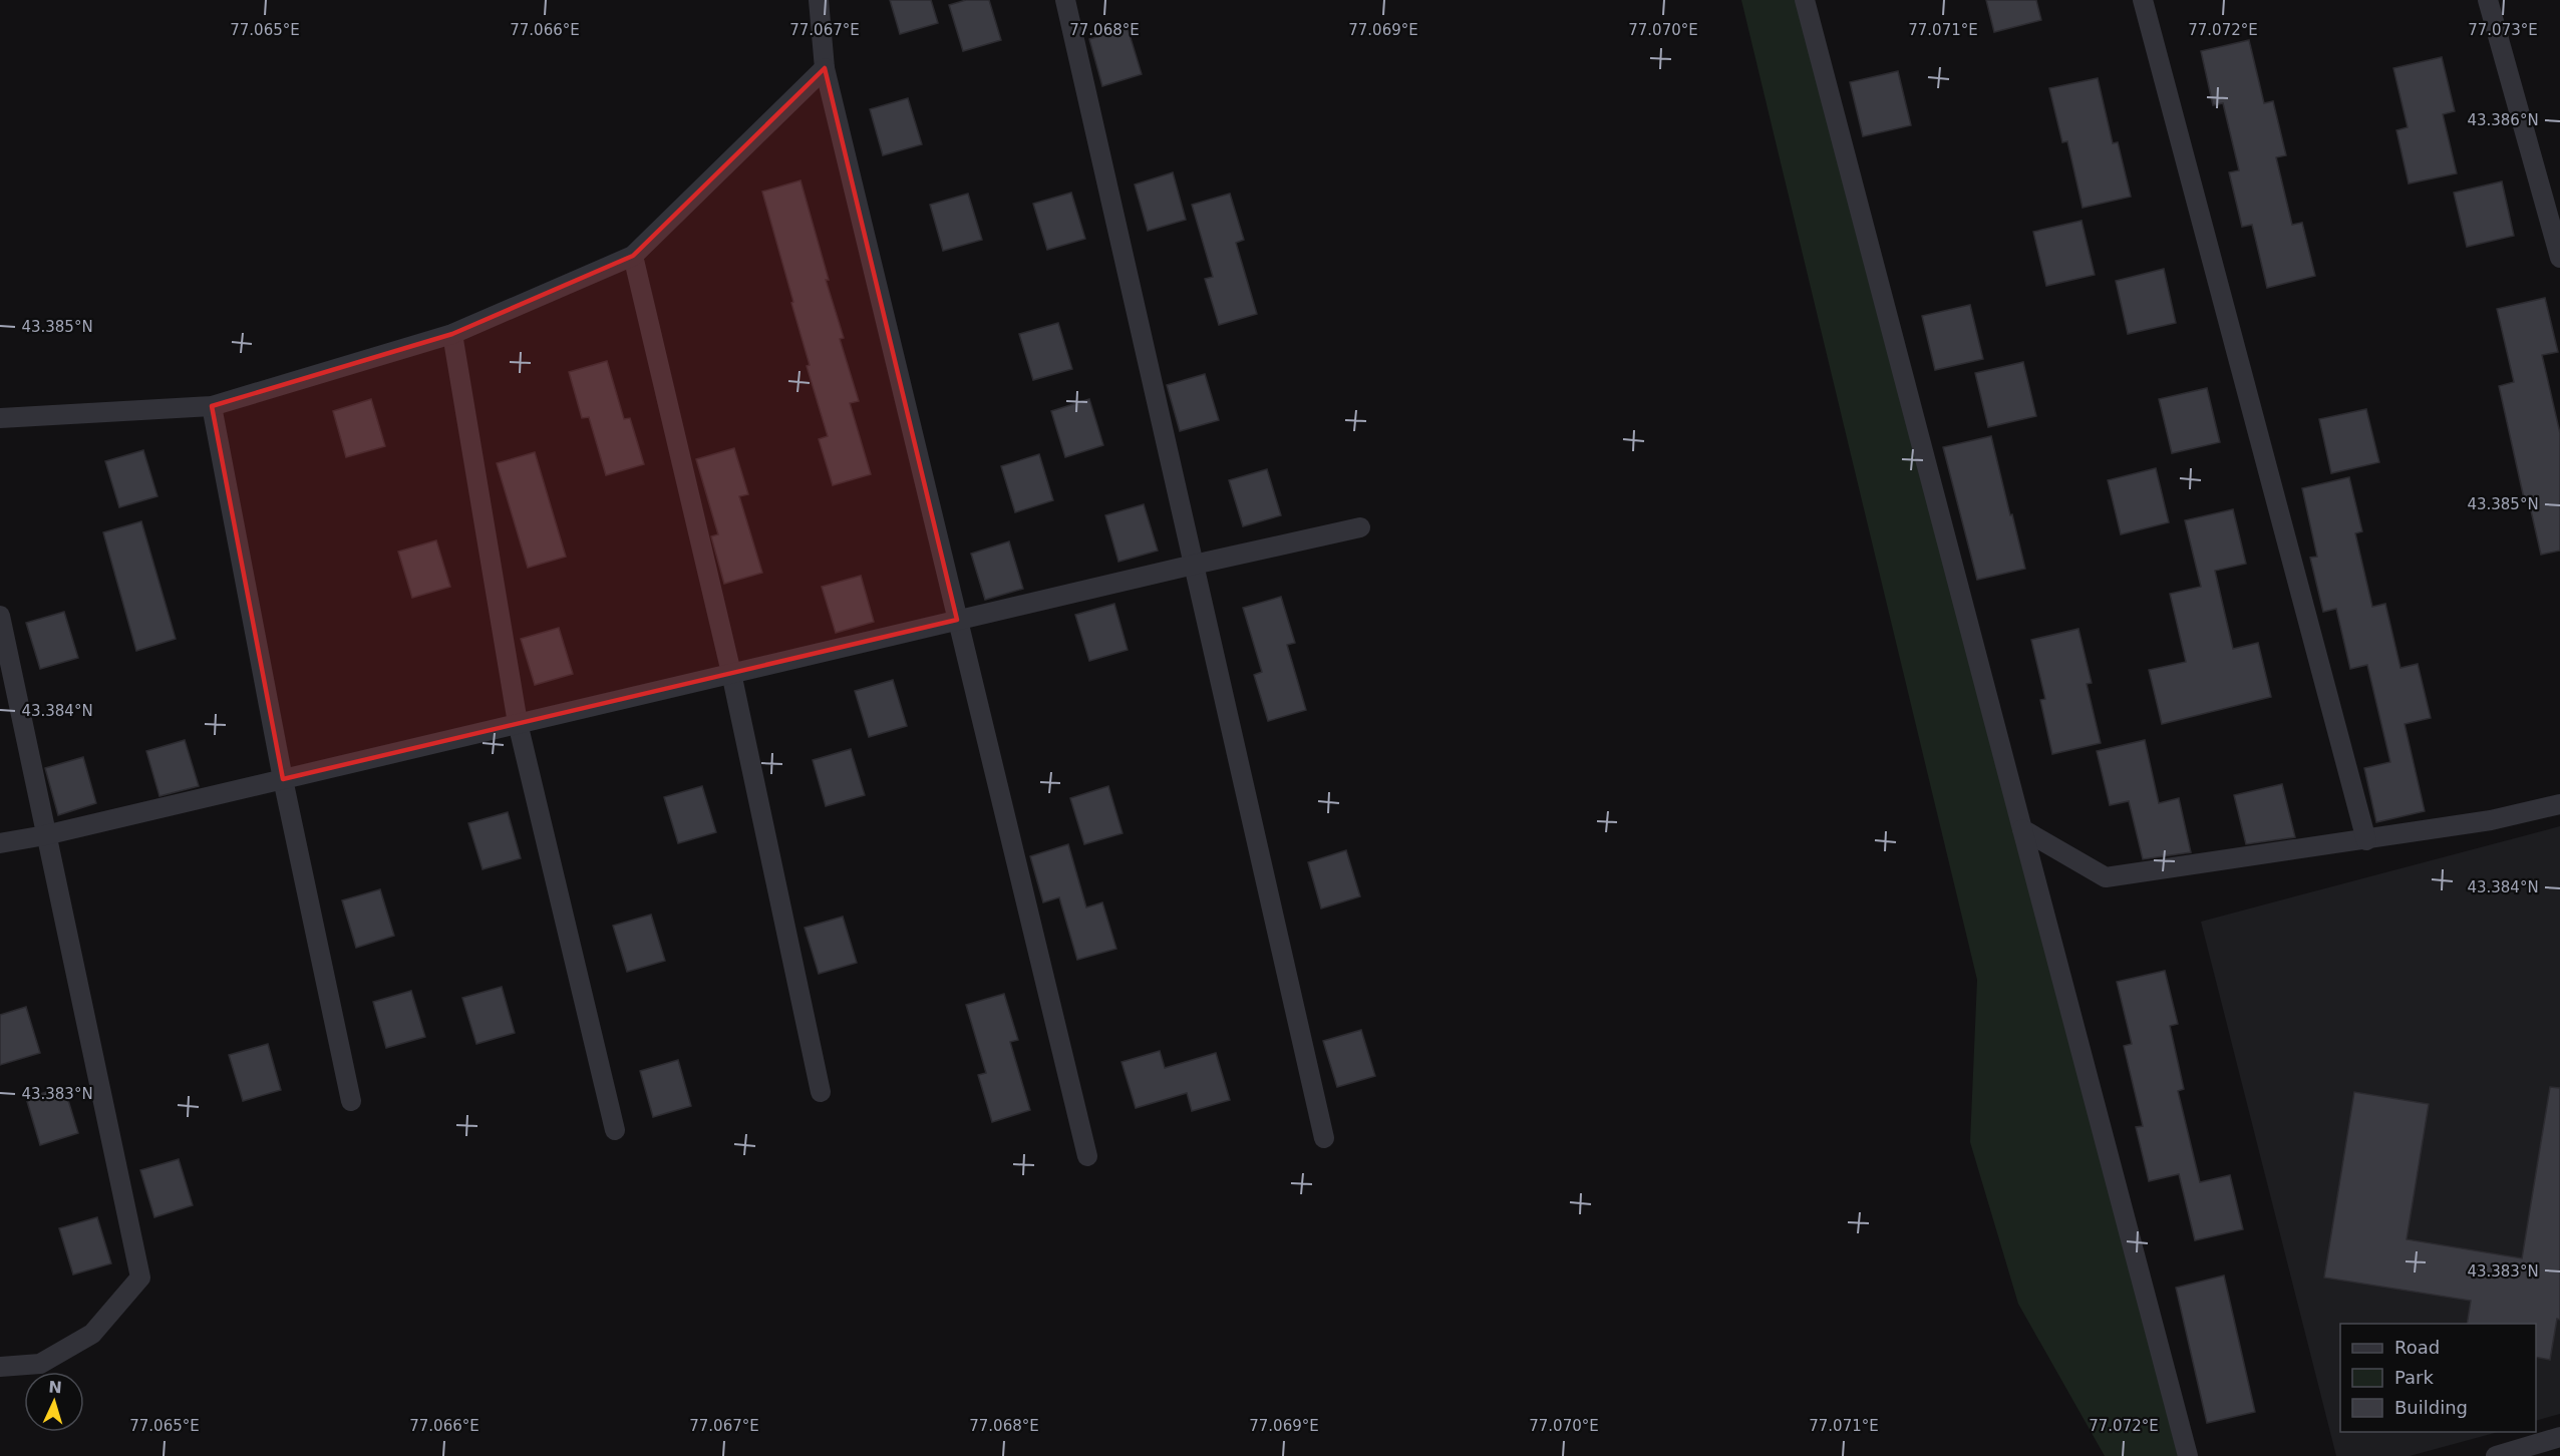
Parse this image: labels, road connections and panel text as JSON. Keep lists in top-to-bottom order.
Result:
{
  "legend": ["Road", "Park", "Building"],
  "north": "top",
  "coordinates": [
    "77.065°E",
    "77.066°E",
    "77.067°E",
    "77.068°E",
    "77.069°E",
    "77.070°E",
    "77.071°E",
    "77.072°E",
    "77.073°E",
    "43.386°N",
    "43.385°N",
    "43.384°N",
    "43.383°N"
  ]
}
